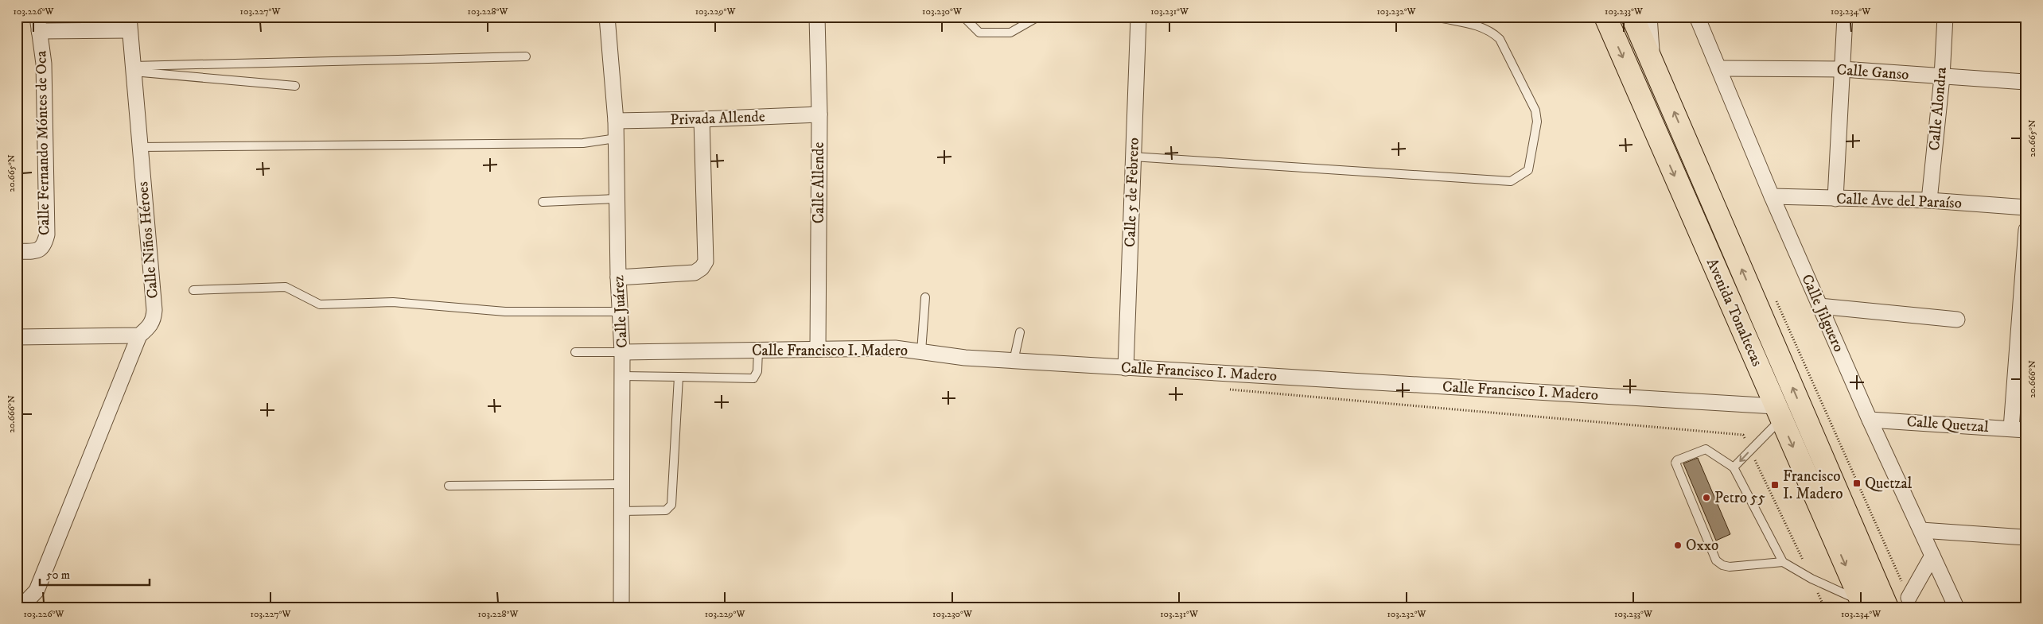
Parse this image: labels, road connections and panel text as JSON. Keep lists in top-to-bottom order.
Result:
{
  "streets": {
    "main road": ["Avenida Tonaltecas"],
    "street": [
      "Calle Ganso",
      "Calle Alondra",
      "Privada Allende",
      "Calle Fernando Móntes de Oca",
      "Calle Allende",
      "Calle 5 de Febrero",
      "Calle Ave del Paraíso",
      "Calle Niños Héroes",
      "Calle Juárez",
      "Calle Jilguero",
      "Calle Francisco I. Madero",
      "Calle Quetzal"
    ]
  },
  "crossings": [
    ["Calle Ganso", "Calle Alondra"],
    ["Calle Ganso", "Calle Jilguero"],
    ["Calle Alondra", "Calle Ave del Paraíso"],
    ["Privada Allende", "Calle Allende"],
    ["Privada Allende", "Calle Juárez"],
    ["Calle Allende", "Calle Francisco I. Madero"],
    ["Calle 5 de Febrero", "Calle Francisco I. Madero"],
    ["Calle Ave del Paraíso", "Calle Jilguero"],
    ["Calle Juárez", "Calle Francisco I. Madero"],
    ["Avenida Tonaltecas", "Calle Francisco I. Madero"],
    ["Calle Jilguero", "Calle Quetzal"]
  ],
  "places": {
    "transit": ["Quetzal", "Francisco I. Madero"],
    "other": ["Petro 55", "Oxxo"]
  },
  "scale_bar": "50 m",
  "coordinates": [
    "103.226°W",
    "103.227°W",
    "103.228°W",
    "103.229°W",
    "103.230°W",
    "103.231°W",
    "103.232°W",
    "103.233°W",
    "103.234°W",
    "20.665°N",
    "20.666°N"
  ]
}
